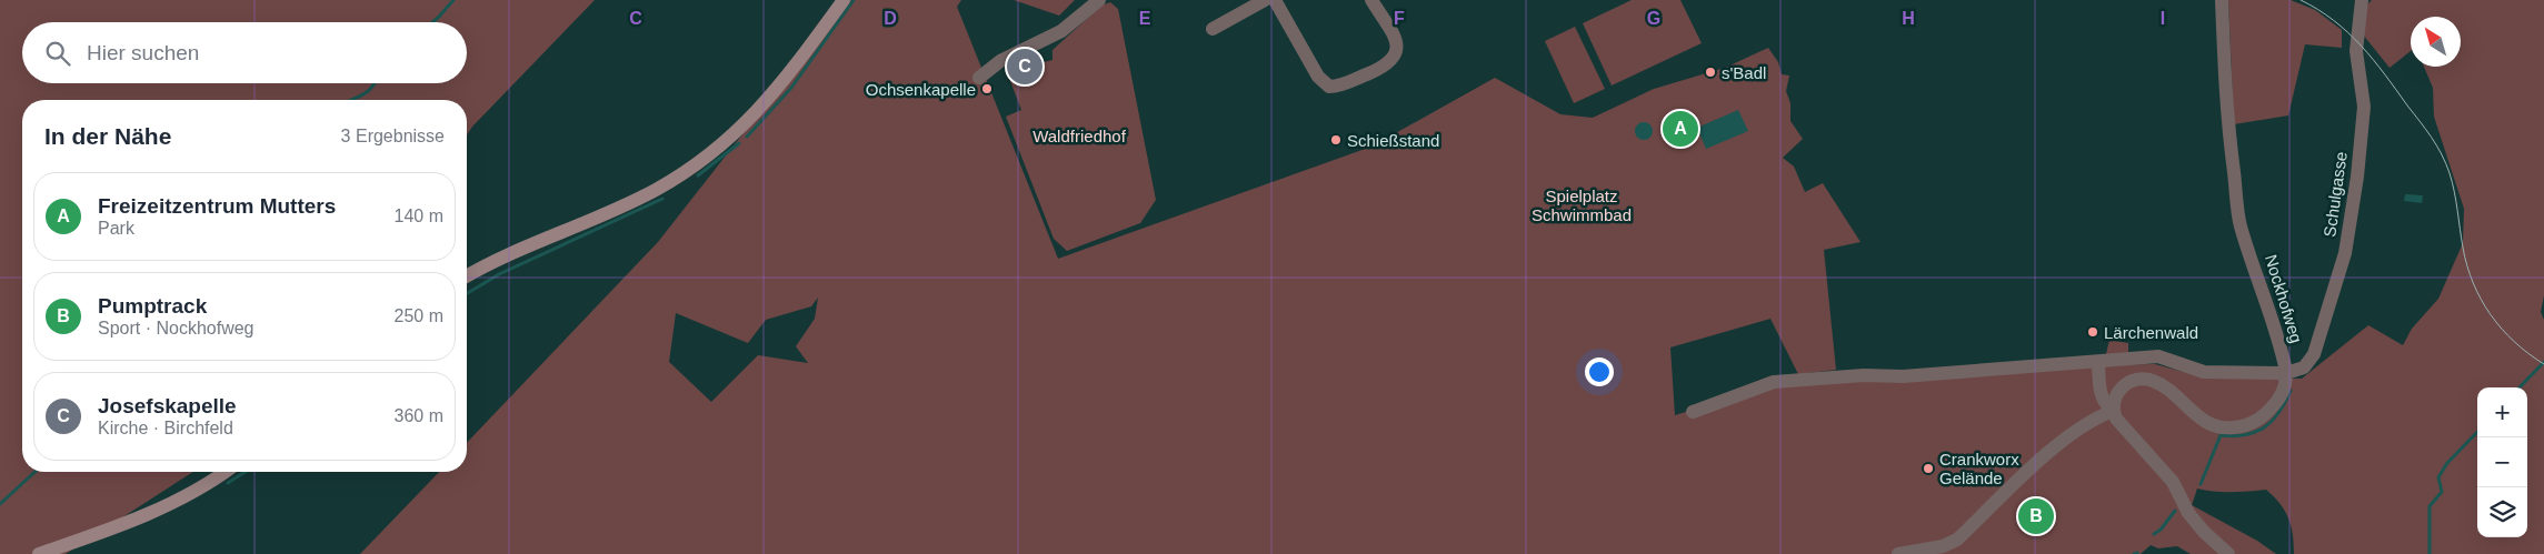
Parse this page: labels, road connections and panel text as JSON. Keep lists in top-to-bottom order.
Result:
{
  "streets": {
    "street": ["Schulgasse", "Nockhofweg"]
  },
  "crossings": [
    ["Schulgasse", "Nockhofweg"]
  ],
  "parks": ["Waldfriedhof", "Spielplatz Schwimmbad"],
  "places": [
    "s'Badl",
    "Ochsenkapelle",
    "Schießstand",
    "Lärchenwald",
    "Crankworx Gelände"
  ],
  "north": "top left",
  "page": {
    "search": "Hier suchen",
    "pins": ["C", "A", "B"],
    "heading": ["In der Nähe", "3 Ergebnisse"],
    "list": [
      {
        "mark": "A",
        "name": "Freizeitzentrum Mutters",
        "note": "Park",
        "value": "140 m"
      },
      {
        "mark": "B",
        "name": "Pumptrack",
        "note": "Sport · Nockhofweg",
        "value": "250 m"
      },
      {
        "mark": "C",
        "name": "Josefskapelle",
        "note": "Kirche · Birchfeld",
        "value": "360 m"
      }
    ],
    "map_buttons": ["+", "−"]
  },
  "grid": {
    "columns": [
      "C",
      "D",
      "E",
      "F",
      "G",
      "H",
      "I"
    ]
  }
}
